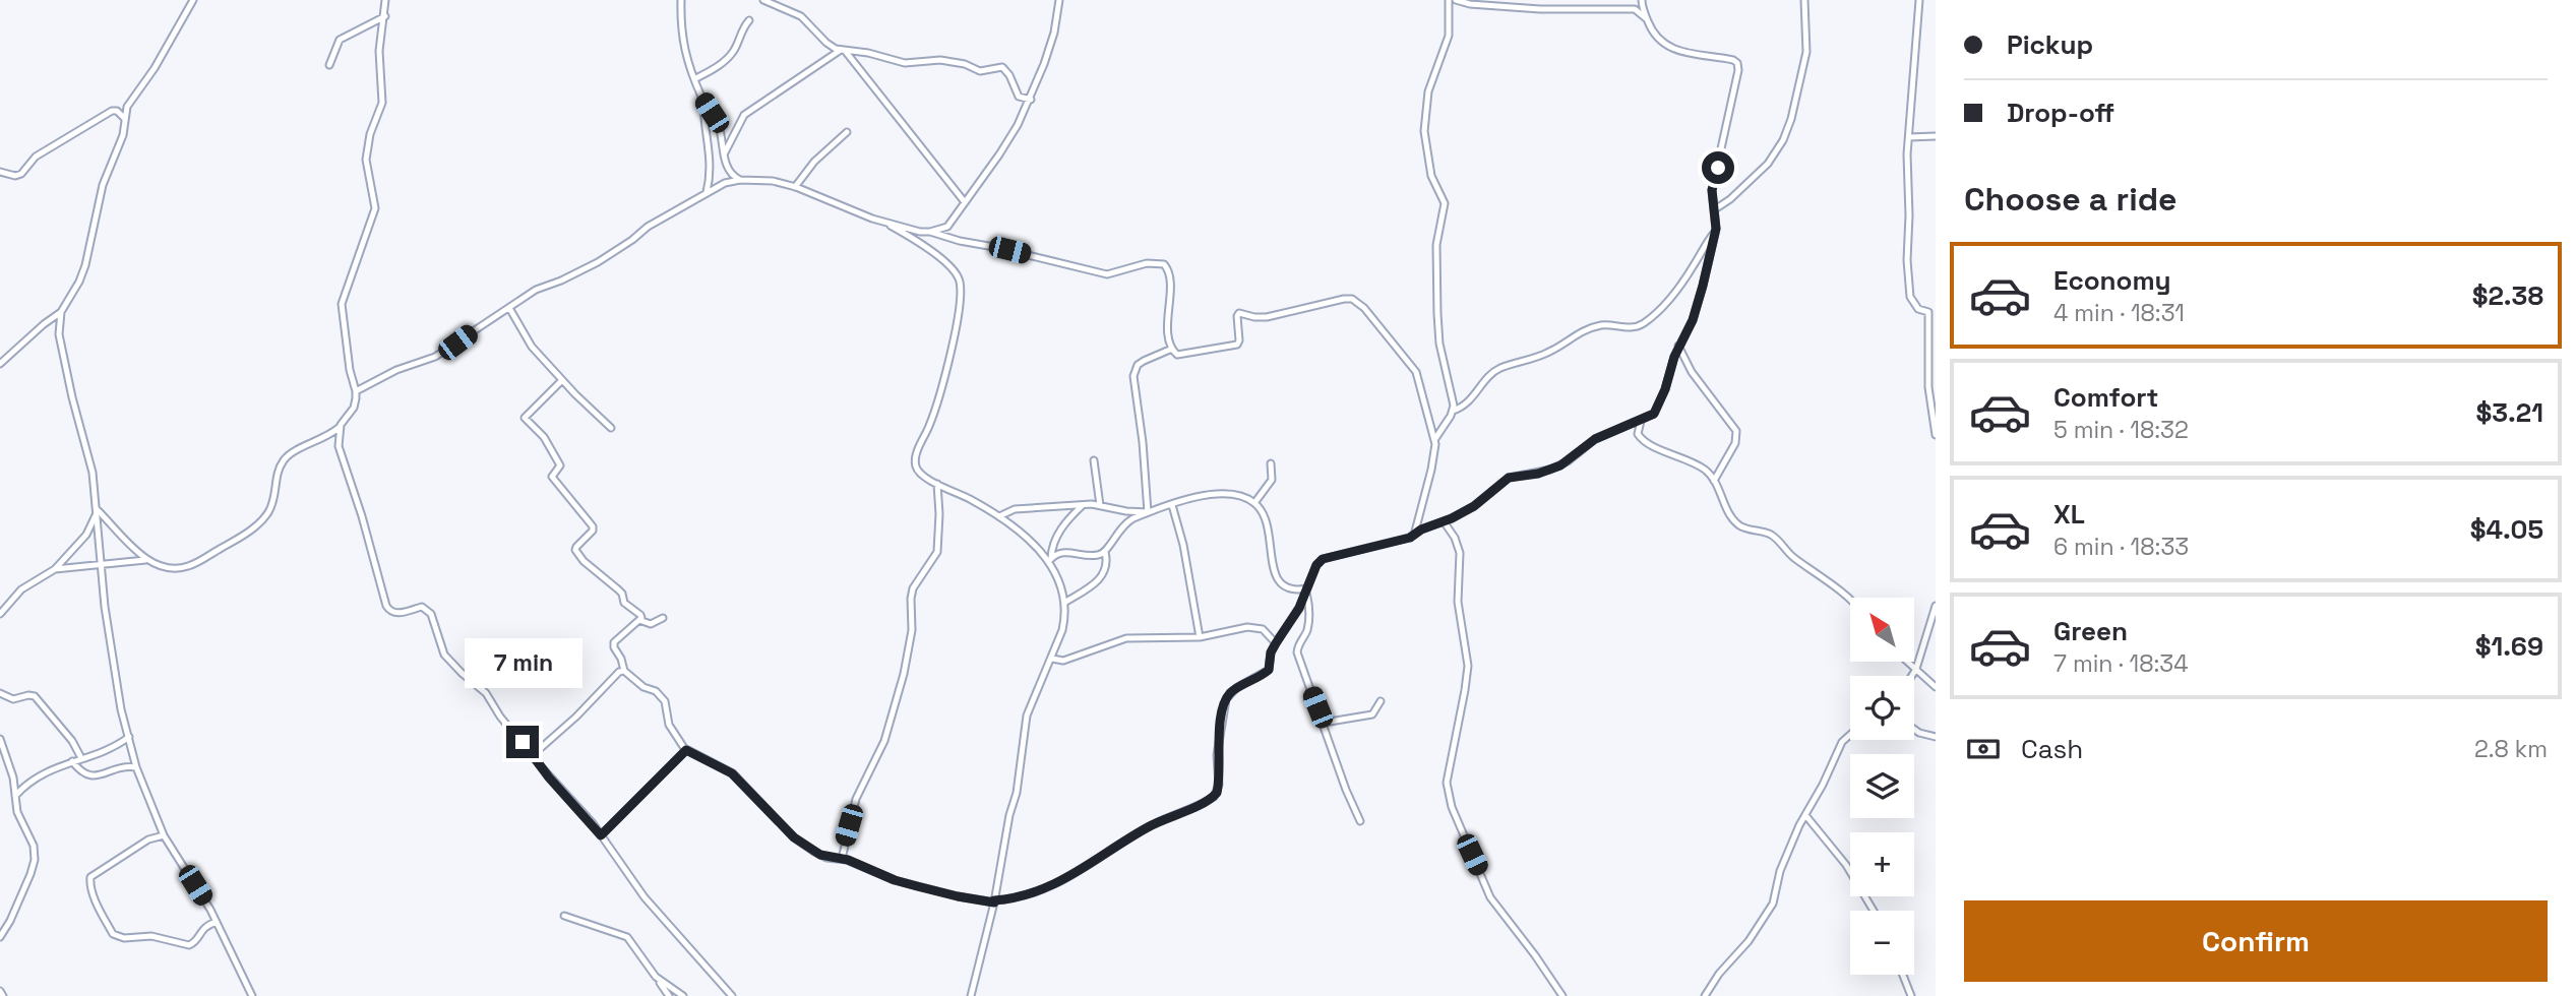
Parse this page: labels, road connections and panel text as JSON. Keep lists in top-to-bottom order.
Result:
{
  "north": "top left",
  "page": {
    "banner": ["Pickup", "Drop-off"],
    "heading": "Choose a ride",
    "list": [
      {
        "name": "Economy",
        "note": "4 min · 18:31",
        "value": "$2.38"
      },
      {
        "name": "Comfort",
        "note": "5 min · 18:32",
        "value": "$3.21"
      },
      {
        "name": "XL",
        "note": "6 min · 18:33",
        "value": "$4.05"
      },
      {
        "name": "Green",
        "note": "7 min · 18:34",
        "value": "$1.69"
      }
    ],
    "map_buttons": ["+", "−"],
    "bubble": "7 min",
    "pay": ["Cash", "2.8 km"],
    "buttons": "Confirm"
  }
}
